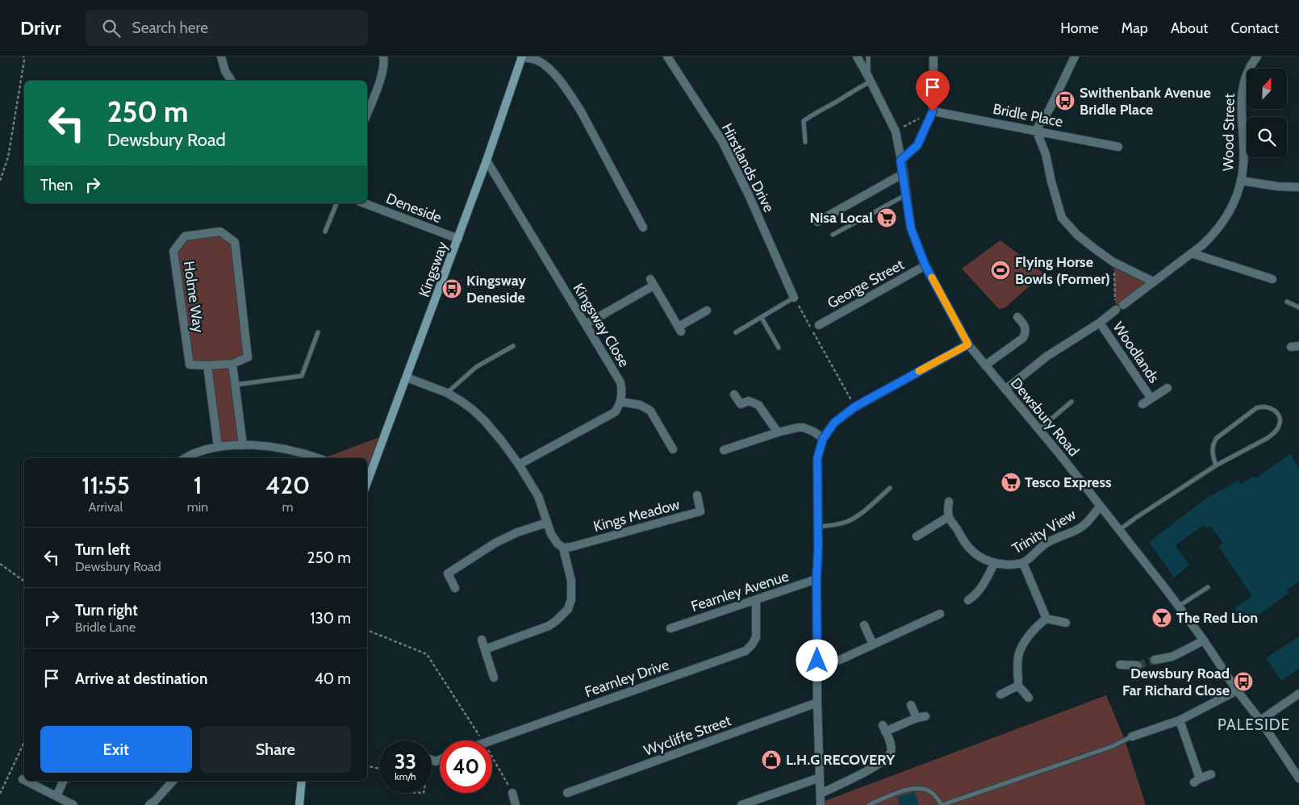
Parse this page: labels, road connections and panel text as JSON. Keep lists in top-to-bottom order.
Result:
{
  "streets": {
    "main road": ["Kingsway"],
    "street": [
      "Bridle Place",
      "Wood Street",
      "Hirstlands Drive",
      "Deneside",
      "George Street",
      "Holme Way",
      "Kingsway Close",
      "Woodlands",
      "Dewsbury Road",
      "Kings Meadow",
      "Trinity View",
      "Fearnley Avenue",
      "Fearnley Drive",
      "Wycliffe Street"
    ]
  },
  "crossings": [
    ["Deneside", "Kingsway"],
    ["Kingsway", "Kingsway Close"],
    ["George Street", "Dewsbury Road"],
    ["Dewsbury Road", "Trinity View"],
    ["Fearnley Avenue", "Fearnley Drive"]
  ],
  "districts": ["PALESIDE"],
  "places": {
    "bus stop": ["Swithenbank Avenue Bridle Place", "Kingsway Deneside", "Dewsbury Road Far Richard Close"],
    "supermarket": ["Nisa Local", "Tesco Express"],
    "sports": ["Flying Horse Bowls (Former)"],
    "bar": ["The Red Lion"],
    "shop": ["L.H.G RECOVERY"]
  },
  "north": "top",
  "page": {
    "header": "Drivr",
    "search": "Search here",
    "nav": [
      "Home",
      "Map",
      "About",
      "Contact"
    ],
    "turn": ["250 m", "Dewsbury Road"],
    "then": "Then",
    "eta": [
      "11:55",
      "Arrival",
      "1",
      "min",
      "420",
      "m"
    ],
    "list": [
      {
        "name": "Turn left",
        "note": "Dewsbury Road",
        "value": "250 m"
      },
      {
        "name": "Turn right",
        "note": "Bridle Lane",
        "value": "130 m"
      },
      {
        "name": "Arrive at destination",
        "value": "40 m"
      }
    ],
    "buttons": ["Exit", "Share"],
    "speed": "33 km/h",
    "limit": "40"
  }
}
